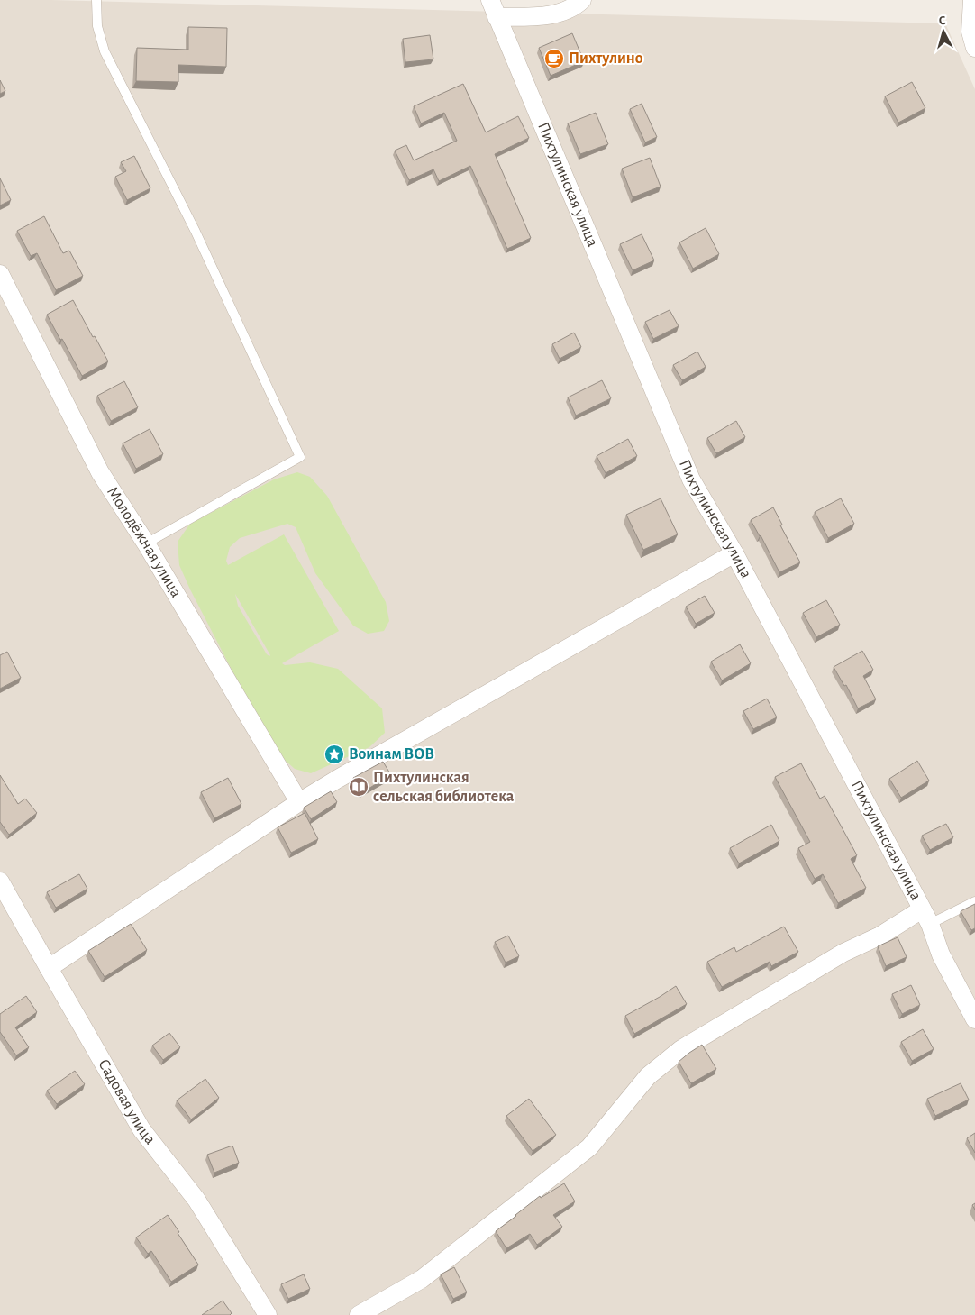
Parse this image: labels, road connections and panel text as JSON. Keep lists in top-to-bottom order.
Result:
{
  "streets": {
    "street": ["Пихтулинская улица", "Молодёжная улица", "Садовая улица"]
  },
  "places": {
    "cafe": ["Пихтулино"],
    "place": ["Воинам ВОВ"],
    "library": ["Пихтулинская сельская библиотека"]
  },
  "north": "top"
}
